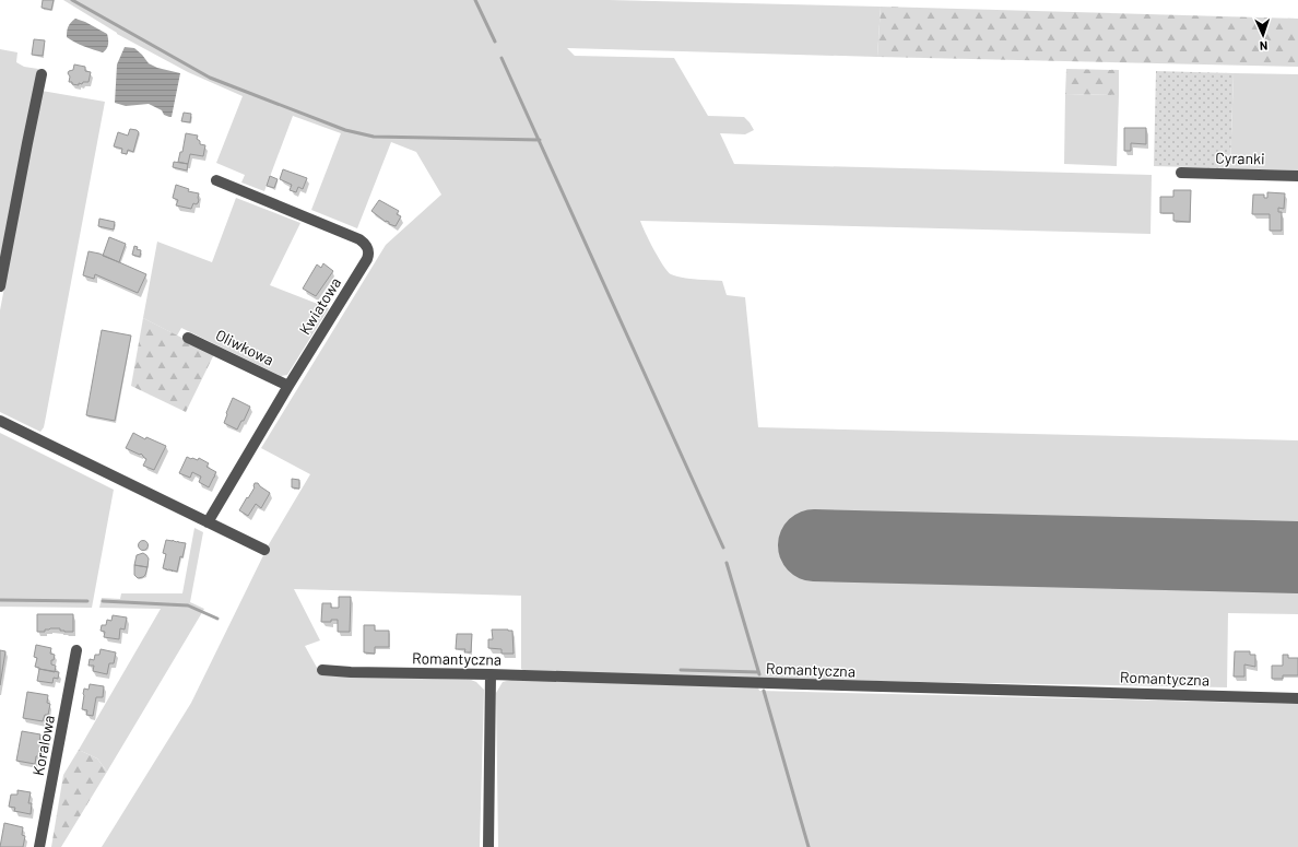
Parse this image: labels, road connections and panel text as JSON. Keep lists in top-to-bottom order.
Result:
{
  "streets": {
    "street": [
      "Cyranki",
      "Kwiatowa",
      "Oliwkowa",
      "Romantyczna",
      "Koralowa"
    ]
  },
  "crossings": [
    ["Kwiatowa", "Oliwkowa"]
  ],
  "north": "bottom"
}
